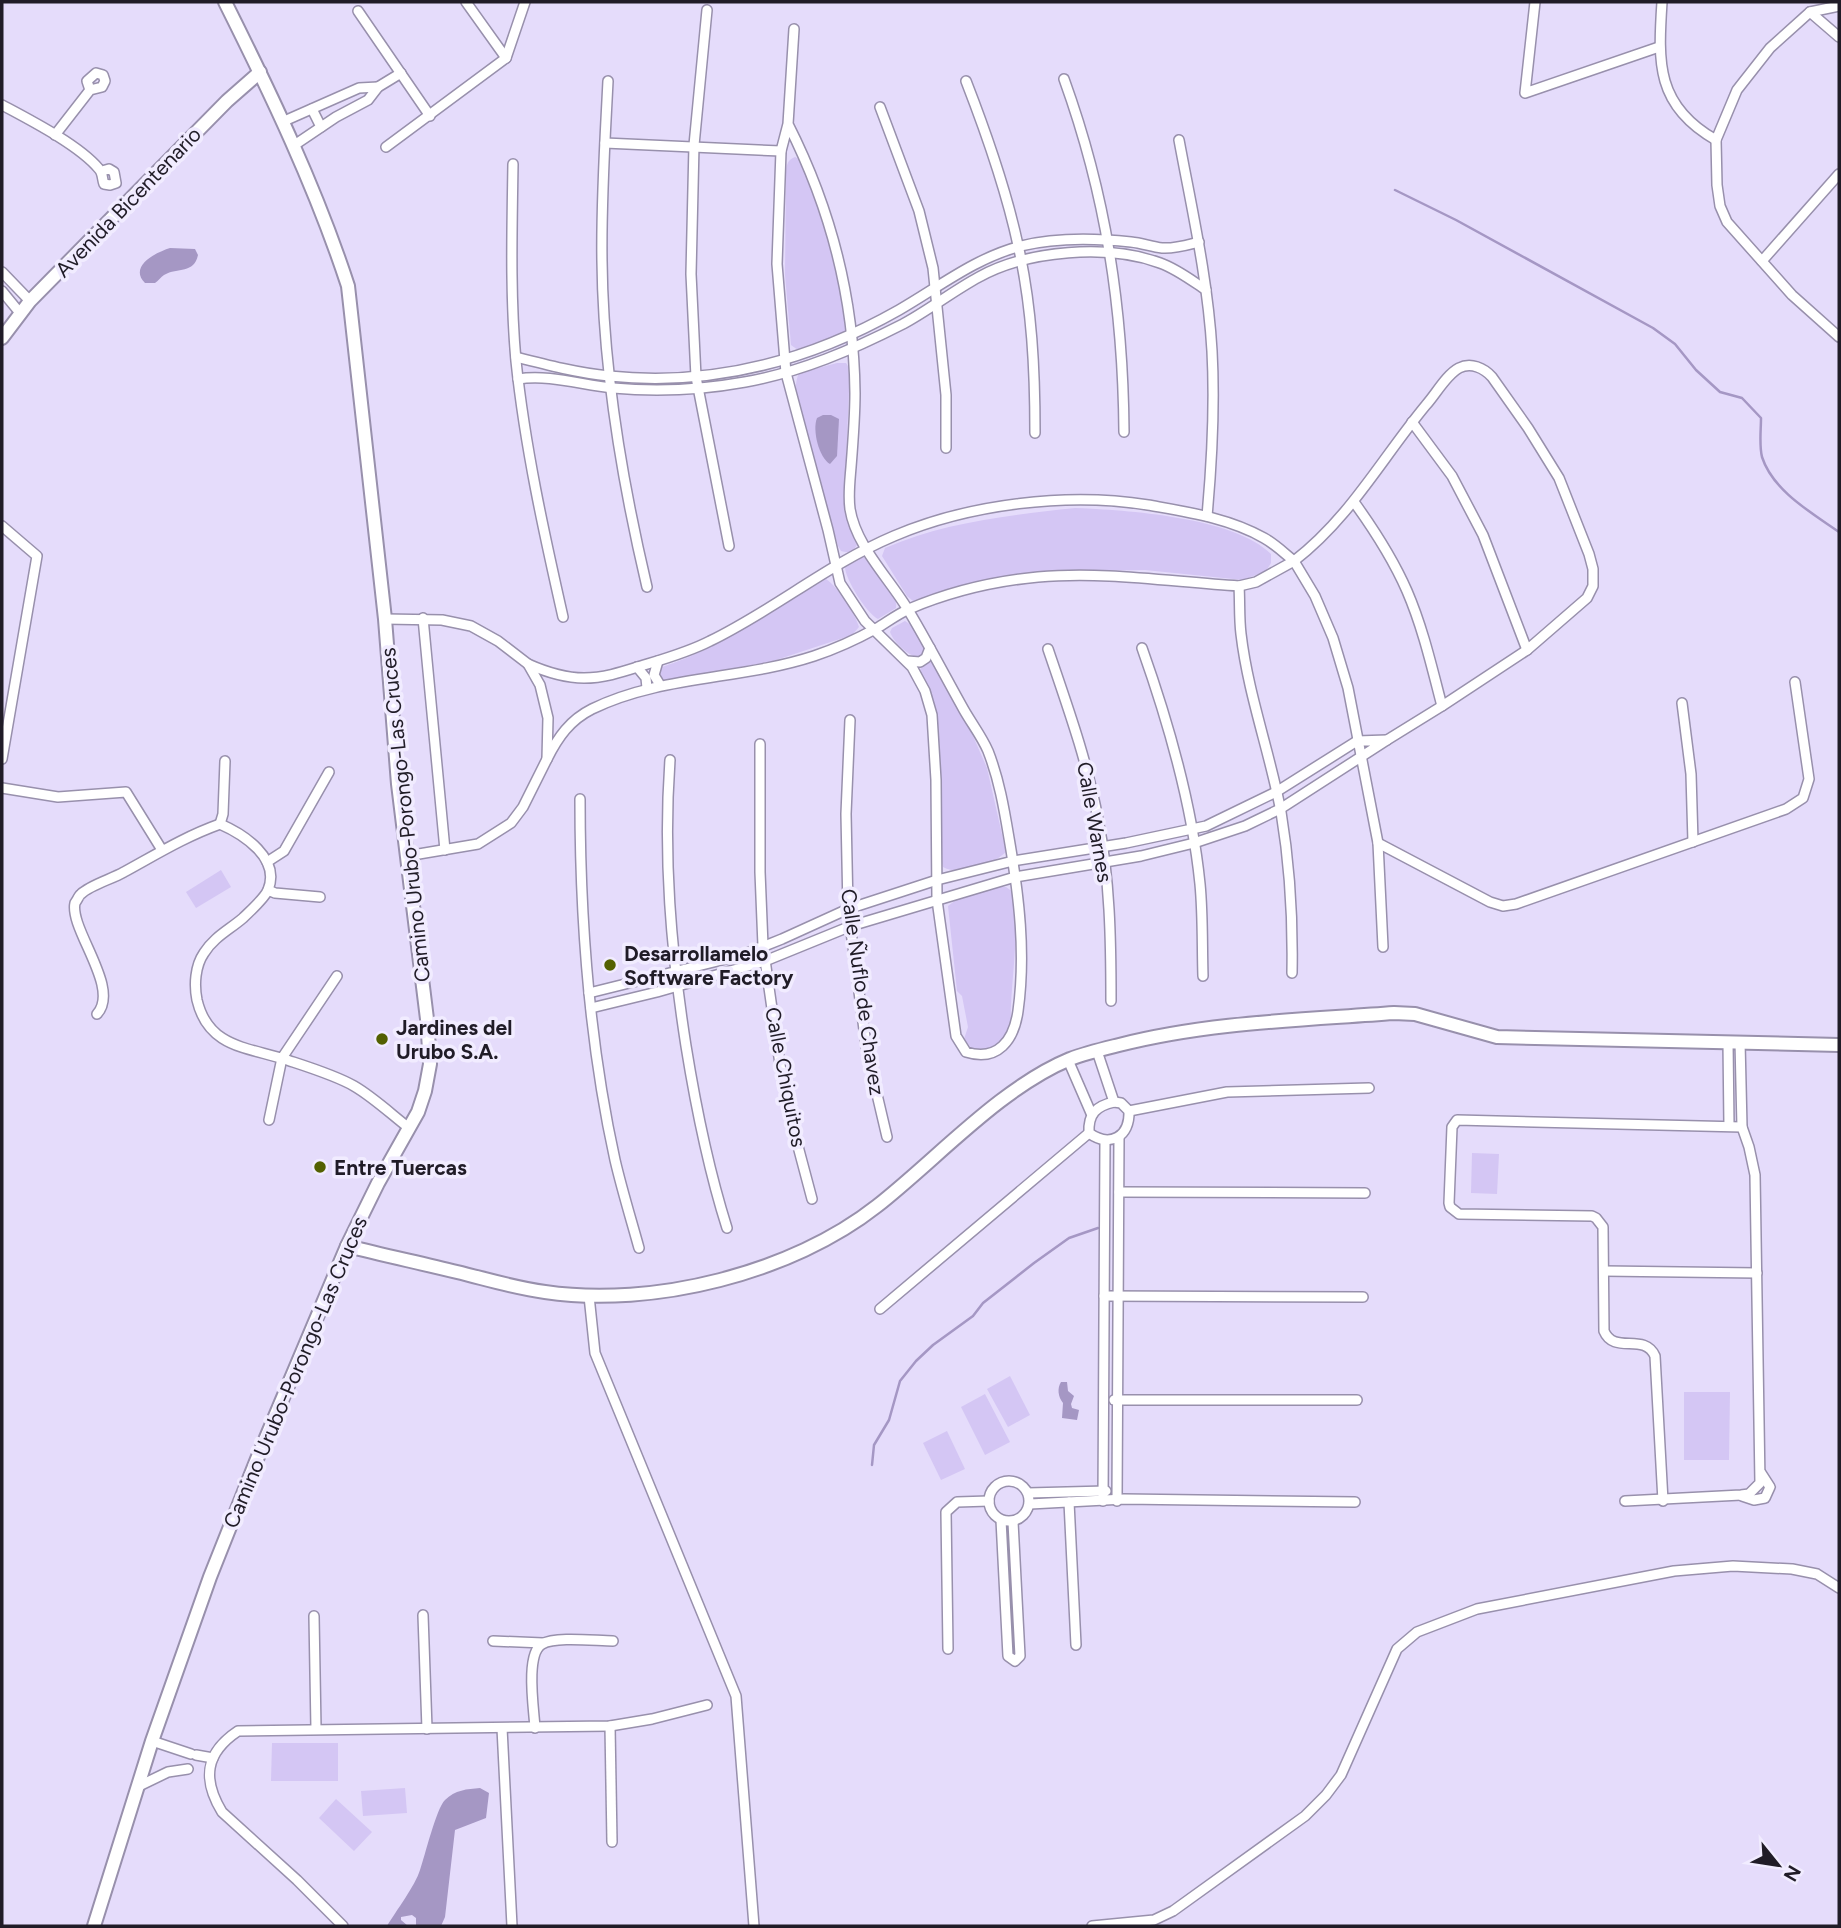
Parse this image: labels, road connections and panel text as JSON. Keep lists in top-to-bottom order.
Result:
{
  "streets": {
    "main road": ["Avenida Bicentenario", "Camino Urubo-Porongo-Las Cruces"],
    "street": ["Calle Warnes", "Calle Ñuflo de Chavez", "Calle Chiquitos"]
  },
  "crossings": [
    ["Avenida Bicentenario", "Camino Urubo-Porongo-Las Cruces"]
  ],
  "places": ["Desarrollamelo Software Factory", "Jardines del Urubo S.A.", "Entre Tuercas"],
  "north": "bottom right"
}
